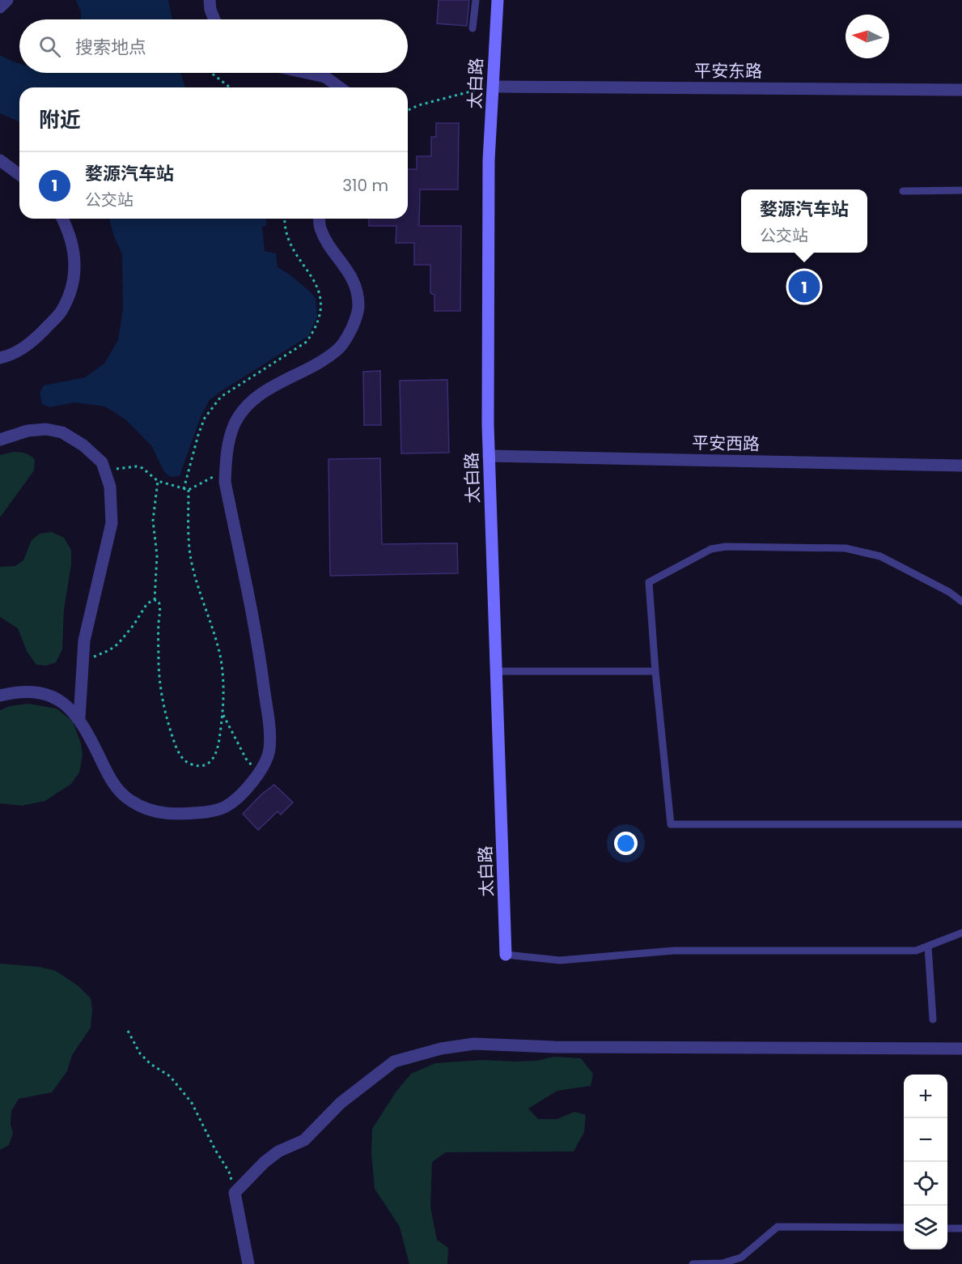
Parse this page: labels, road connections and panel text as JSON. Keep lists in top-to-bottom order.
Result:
{
  "streets": {
    "street": ["平安东路", "太白路", "平安西路"]
  },
  "crossings": [
    ["平安东路", "太白路"],
    ["太白路", "平安西路"]
  ],
  "north": "left",
  "page": {
    "search": "搜索地点",
    "heading": "附近",
    "list": [
      {
        "mark": "1",
        "name": "婺源汽车站",
        "note": "公交站",
        "value": "310 m"
      }
    ],
    "popup": ["婺源汽车站", "公交站"],
    "pins": "1",
    "map_buttons": ["+", "−"]
  }
}
